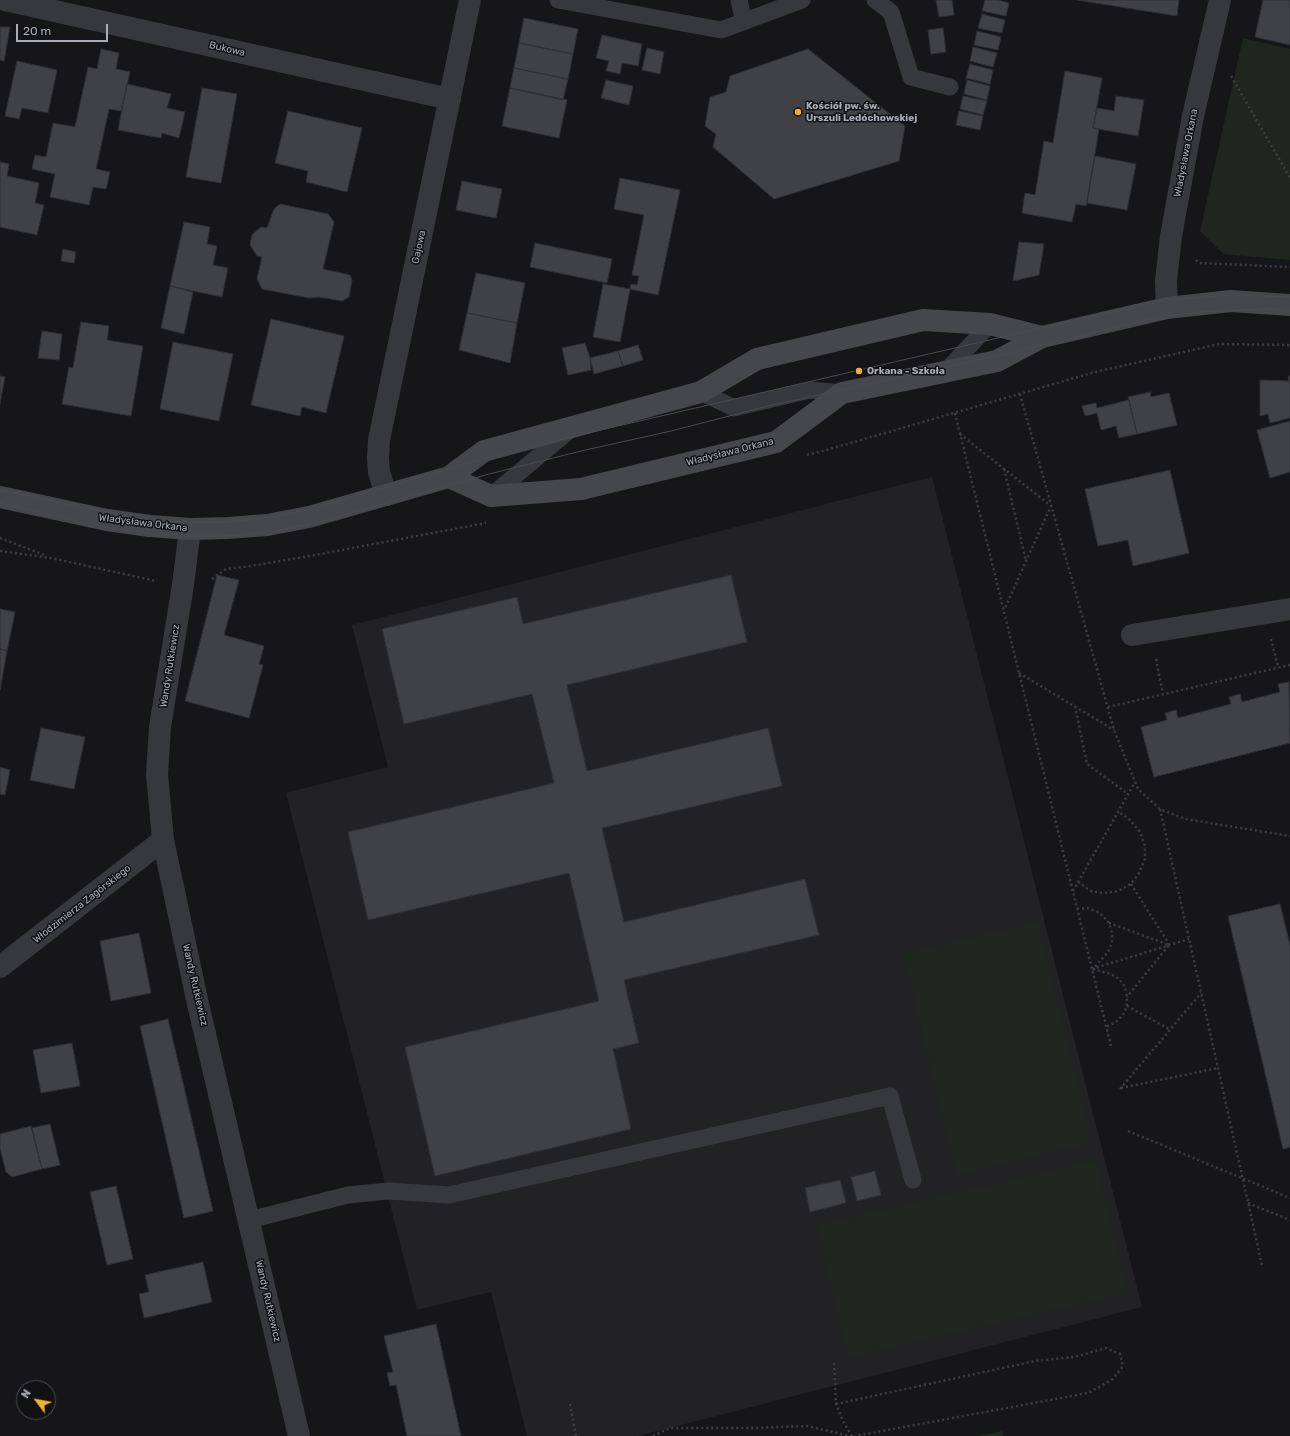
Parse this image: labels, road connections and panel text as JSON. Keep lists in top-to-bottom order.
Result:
{
  "streets": {
    "street": [
      "Bukowa",
      "Władysława Orkana",
      "Gajowa",
      "Wandy Rutkiewicz",
      "Włodzimierza Zagórskiego"
    ]
  },
  "crossings": [
    ["Bukowa", "Gajowa"],
    ["Władysława Orkana", "Gajowa"],
    ["Władysława Orkana", "Wandy Rutkiewicz"],
    ["Wandy Rutkiewicz", "Włodzimierza Zagórskiego"]
  ],
  "places": ["Kościół pw. św. Urszuli Ledóchowskiej", "Orkana - Szkoła"],
  "scale_bar": "20 m",
  "north": "top left"
}
